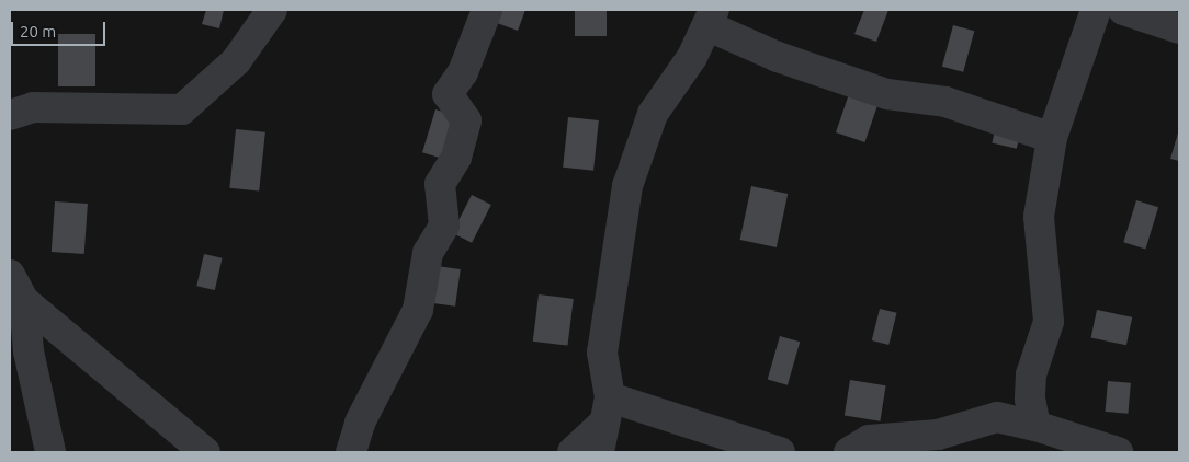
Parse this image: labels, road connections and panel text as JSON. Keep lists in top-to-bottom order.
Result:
{
  "scale_bar": "20 m"
}
